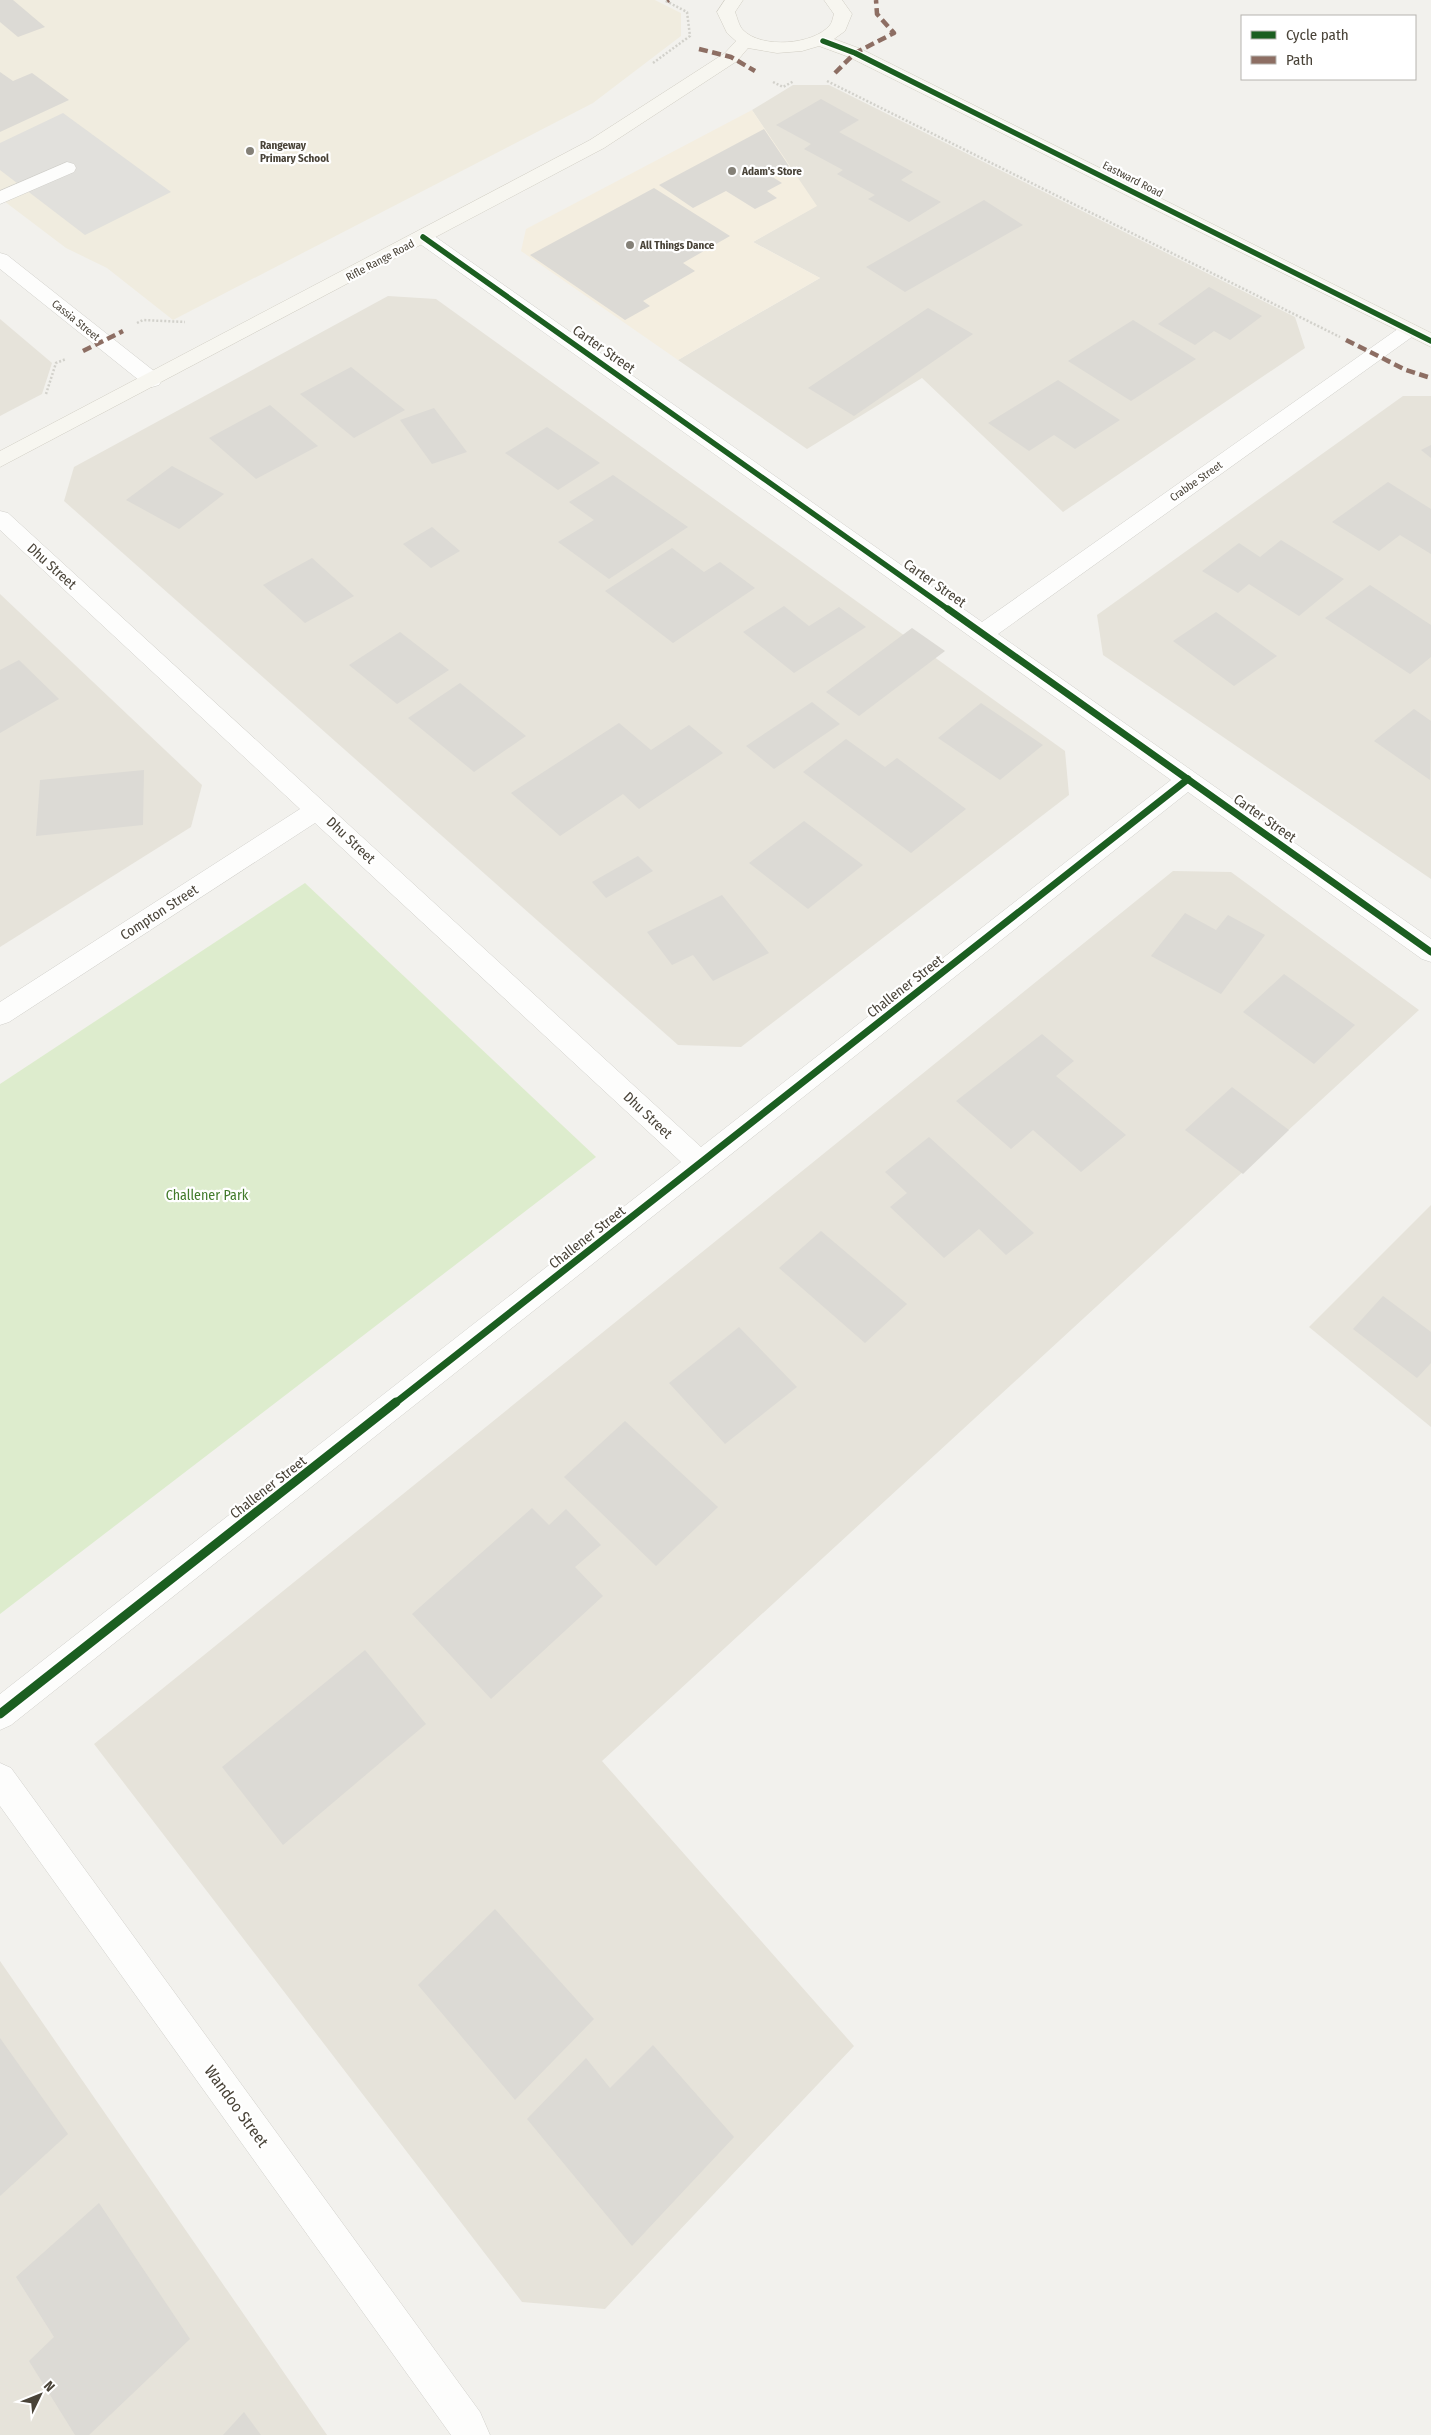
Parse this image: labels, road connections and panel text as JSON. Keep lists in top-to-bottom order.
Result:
{
  "streets": {
    "street": [
      "Eastward Road",
      "Rifle Range Road",
      "Cassia Street",
      "Carter Street",
      "Crabbe Street",
      "Dhu Street",
      "Compton Street",
      "Challener Street",
      "Wandoo Street"
    ]
  },
  "crossings": [
    ["Eastward Road", "Crabbe Street"],
    ["Rifle Range Road", "Cassia Street"],
    ["Rifle Range Road", "Carter Street"],
    ["Carter Street", "Crabbe Street"],
    ["Carter Street", "Challener Street"],
    ["Dhu Street", "Compton Street"],
    ["Dhu Street", "Challener Street"]
  ],
  "parks": ["Challener Park"],
  "places": ["Rangeway Primary School", "Adam's Store", "All Things Dance"],
  "legend": ["Cycle path", "Path"],
  "north": "top right"
}
